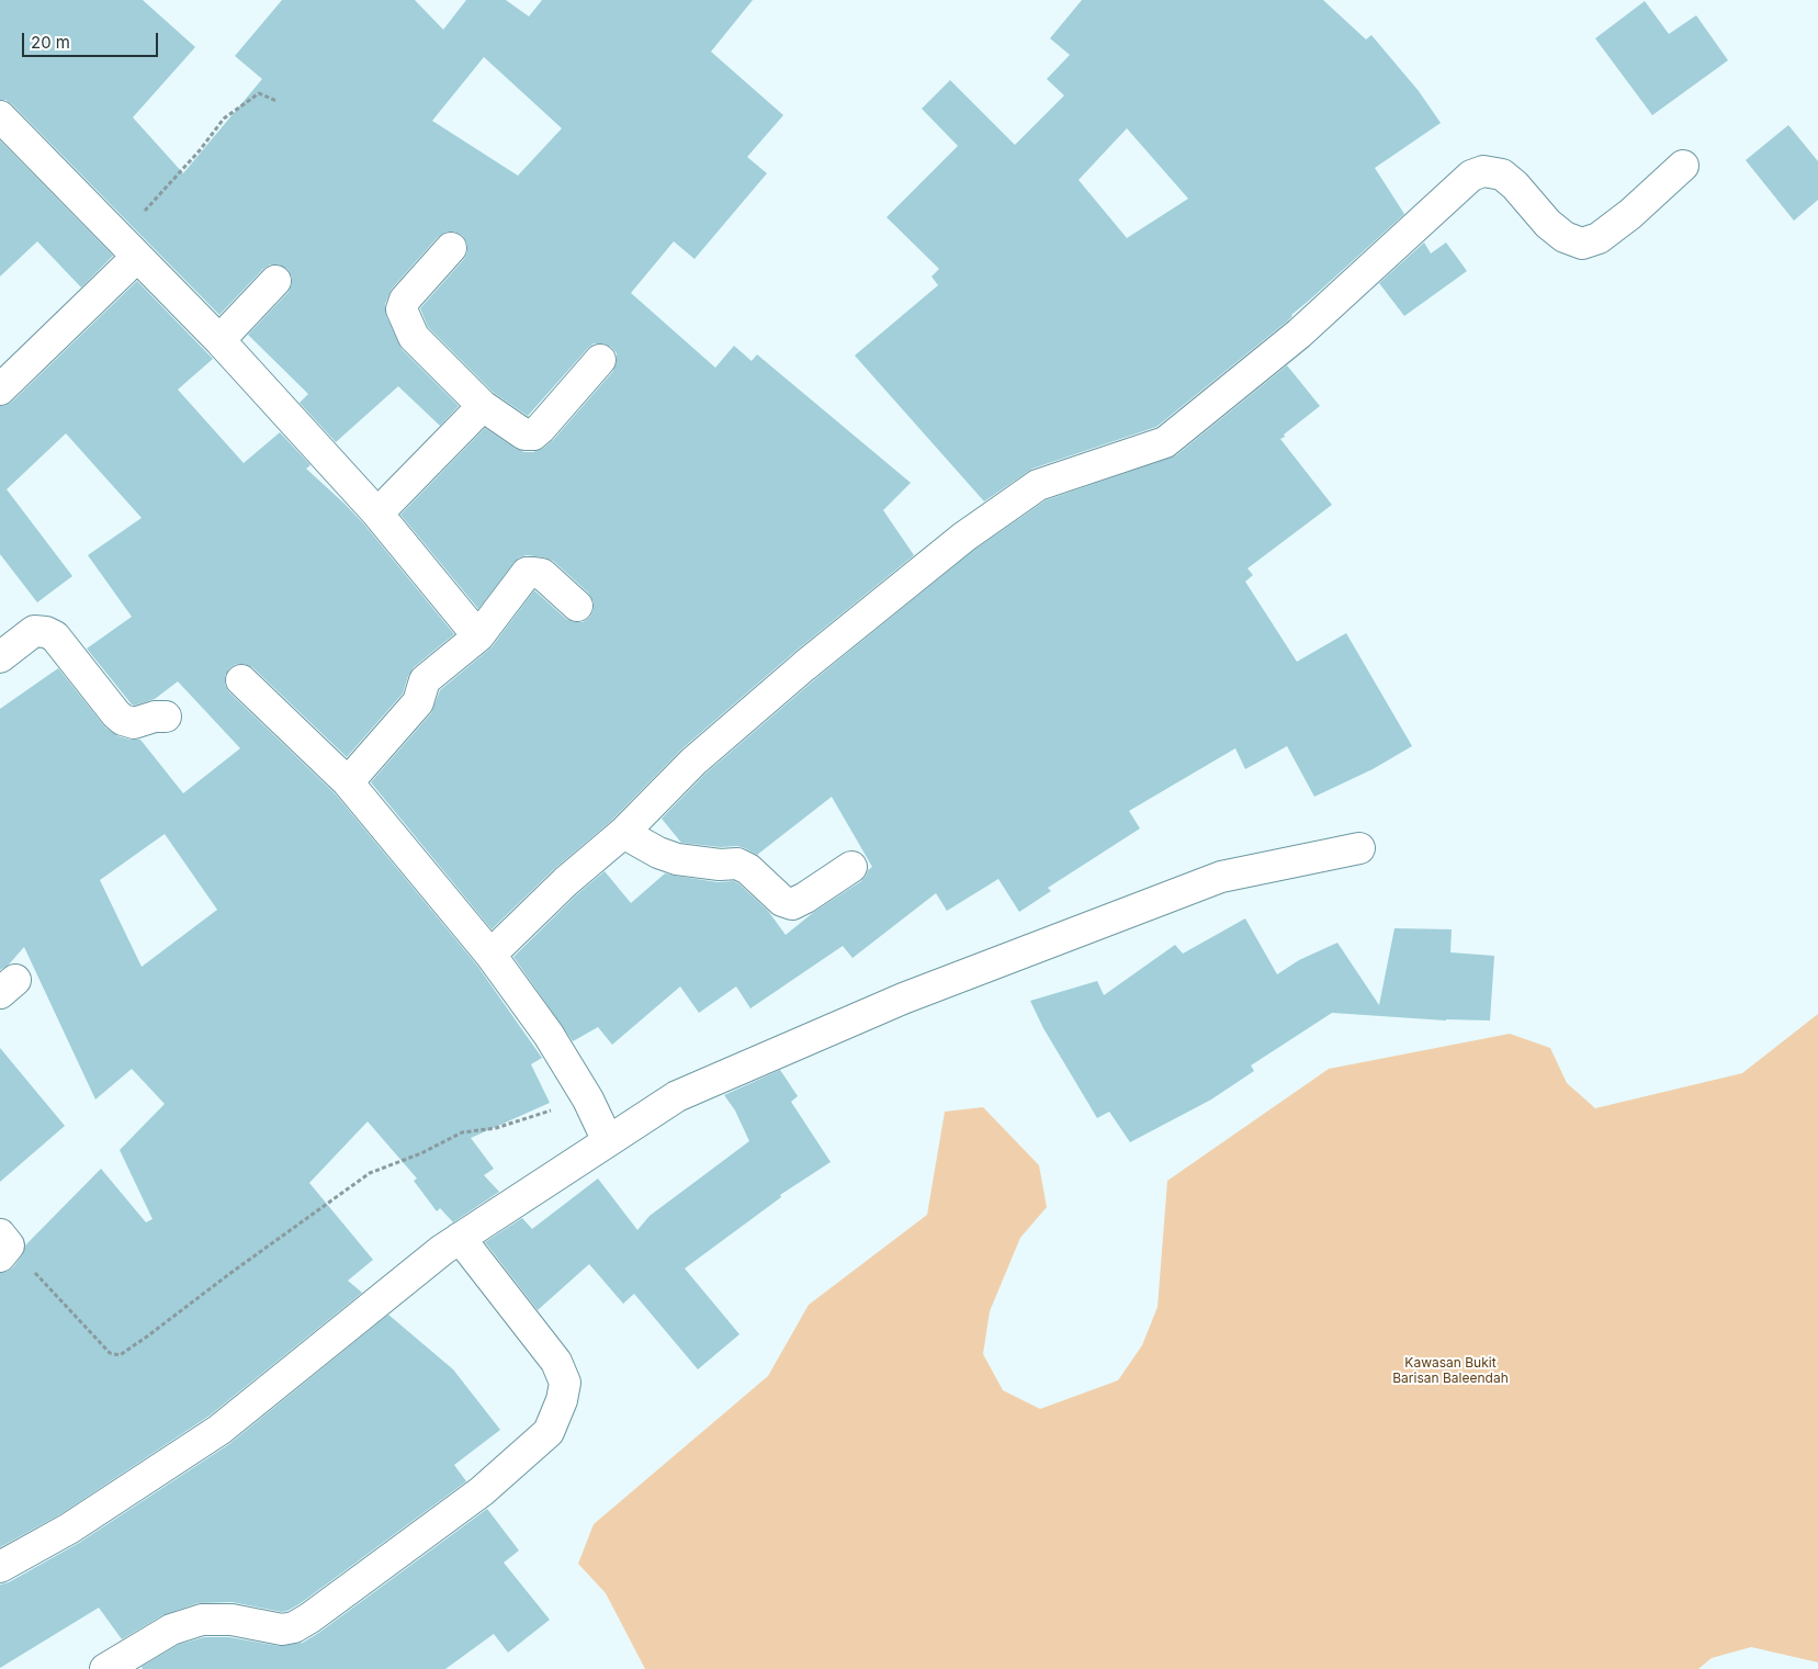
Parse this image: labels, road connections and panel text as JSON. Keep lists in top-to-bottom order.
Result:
{
  "parks": ["Kawasan Bukit Barisan Baleendah"],
  "scale_bar": "20 m"
}
